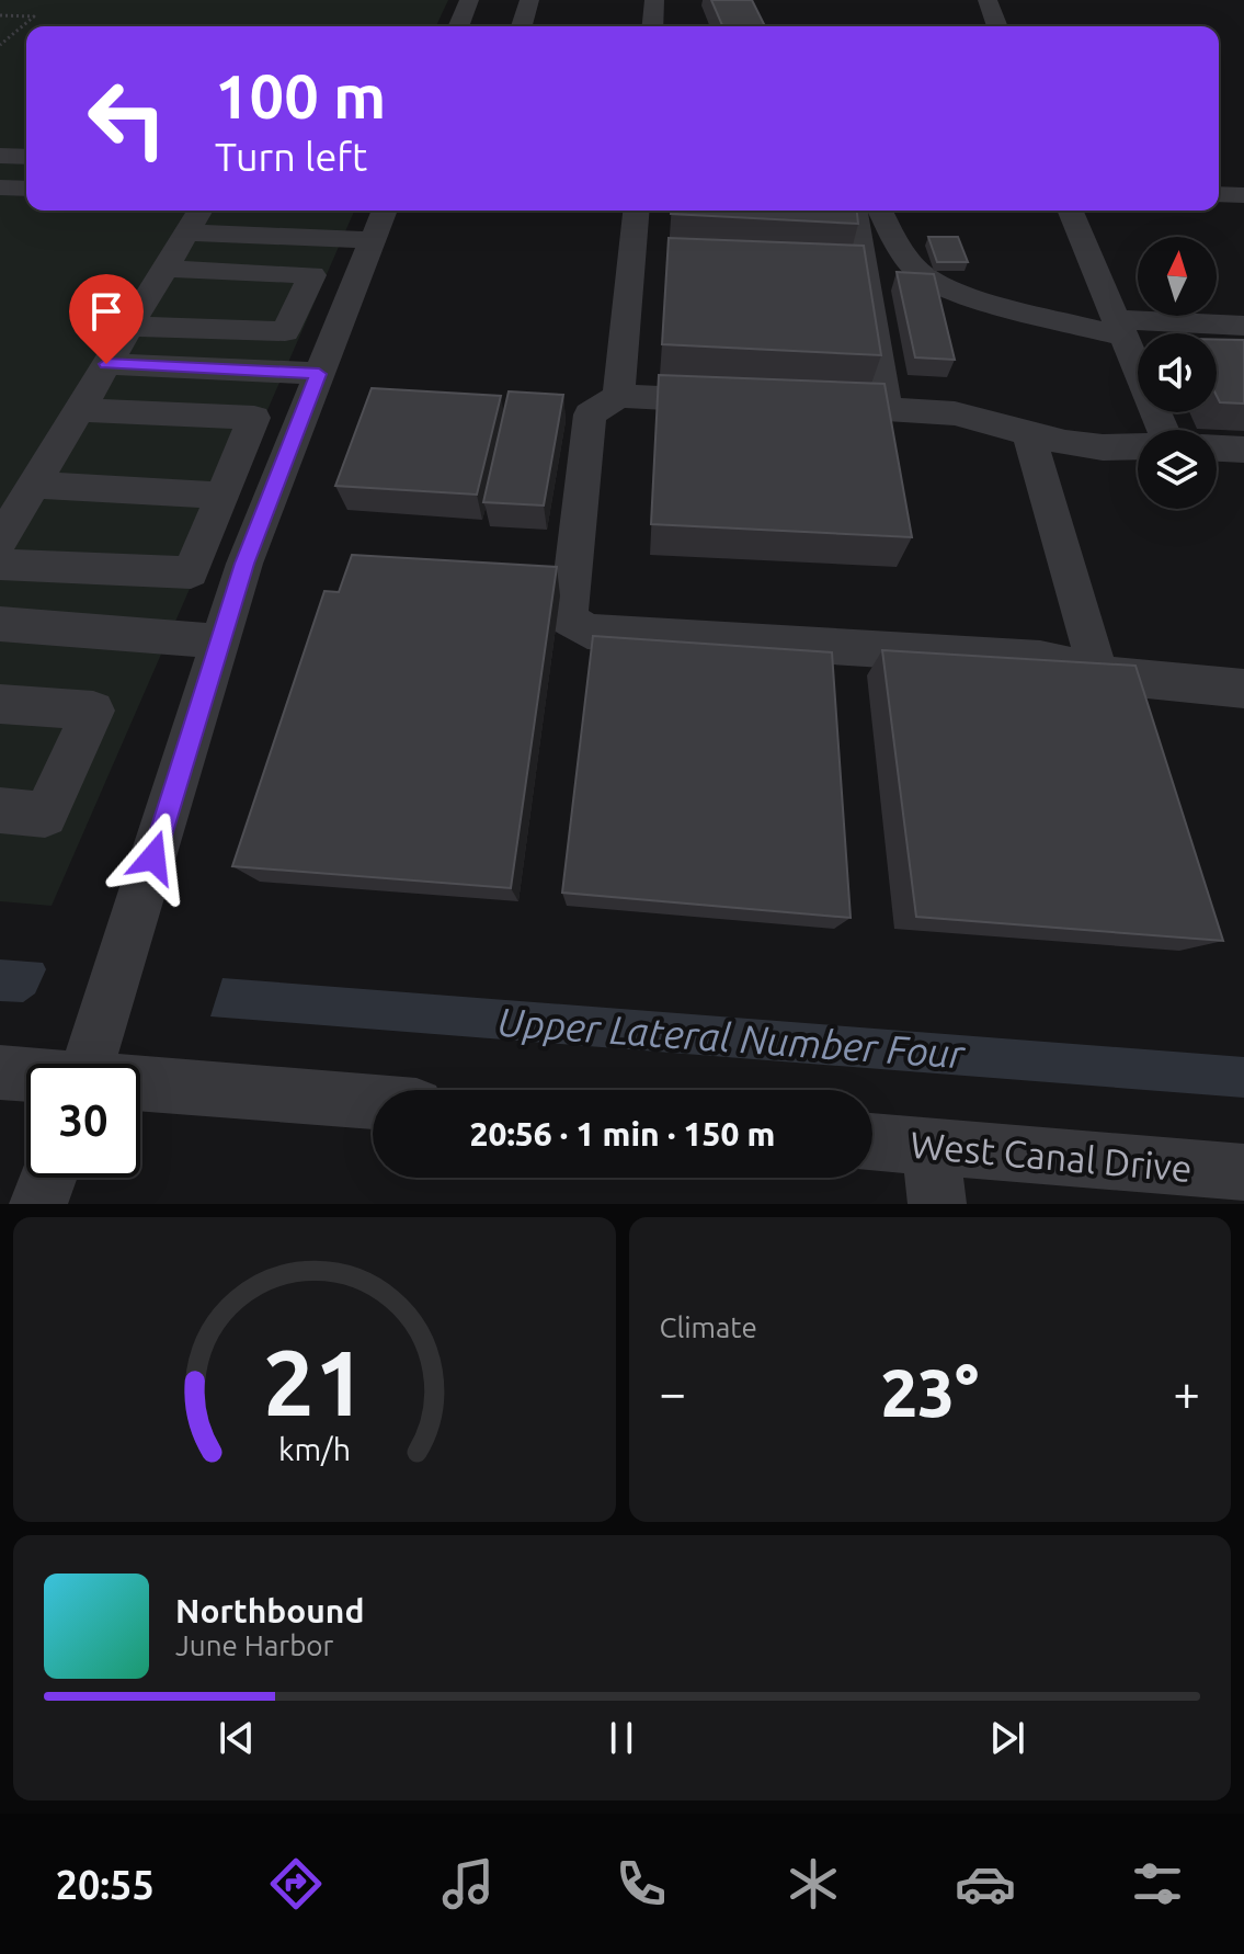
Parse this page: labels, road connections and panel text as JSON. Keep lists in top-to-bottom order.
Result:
{
  "streets": {
    "street": ["West Canal Drive"]
  },
  "water": ["Upper Lateral Number Four"],
  "north": "top",
  "page": {
    "turn": ["100 m", "Turn left"],
    "limit": "30",
    "trip": "20:56 · 1 min · 150 m",
    "tile": "Climate",
    "heat": ["−", "23°", "+"],
    "song": ["Northbound", "June Harbor"],
    "tabs": "20:55",
    "gauge": ["21", "km/h"]
  }
}
